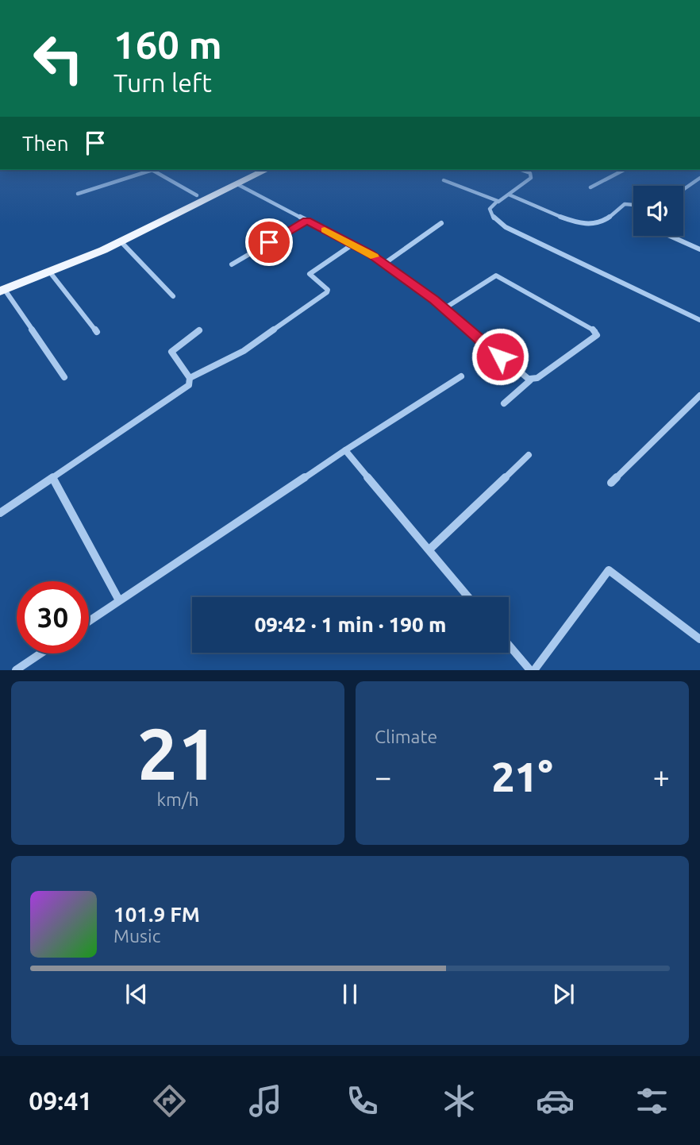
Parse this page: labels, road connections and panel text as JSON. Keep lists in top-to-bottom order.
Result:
{
  "page": {
    "turn": ["160 m", "Turn left"],
    "then": "Then",
    "limit": "30",
    "trip": "09:42 · 1 min · 190 m",
    "tile": [
      ["21", "km/h"],
      "Climate"
    ],
    "heat": ["−", "21°", "+"],
    "song": ["101.9 FM", "Music"],
    "tabs": "09:41"
  }
}
